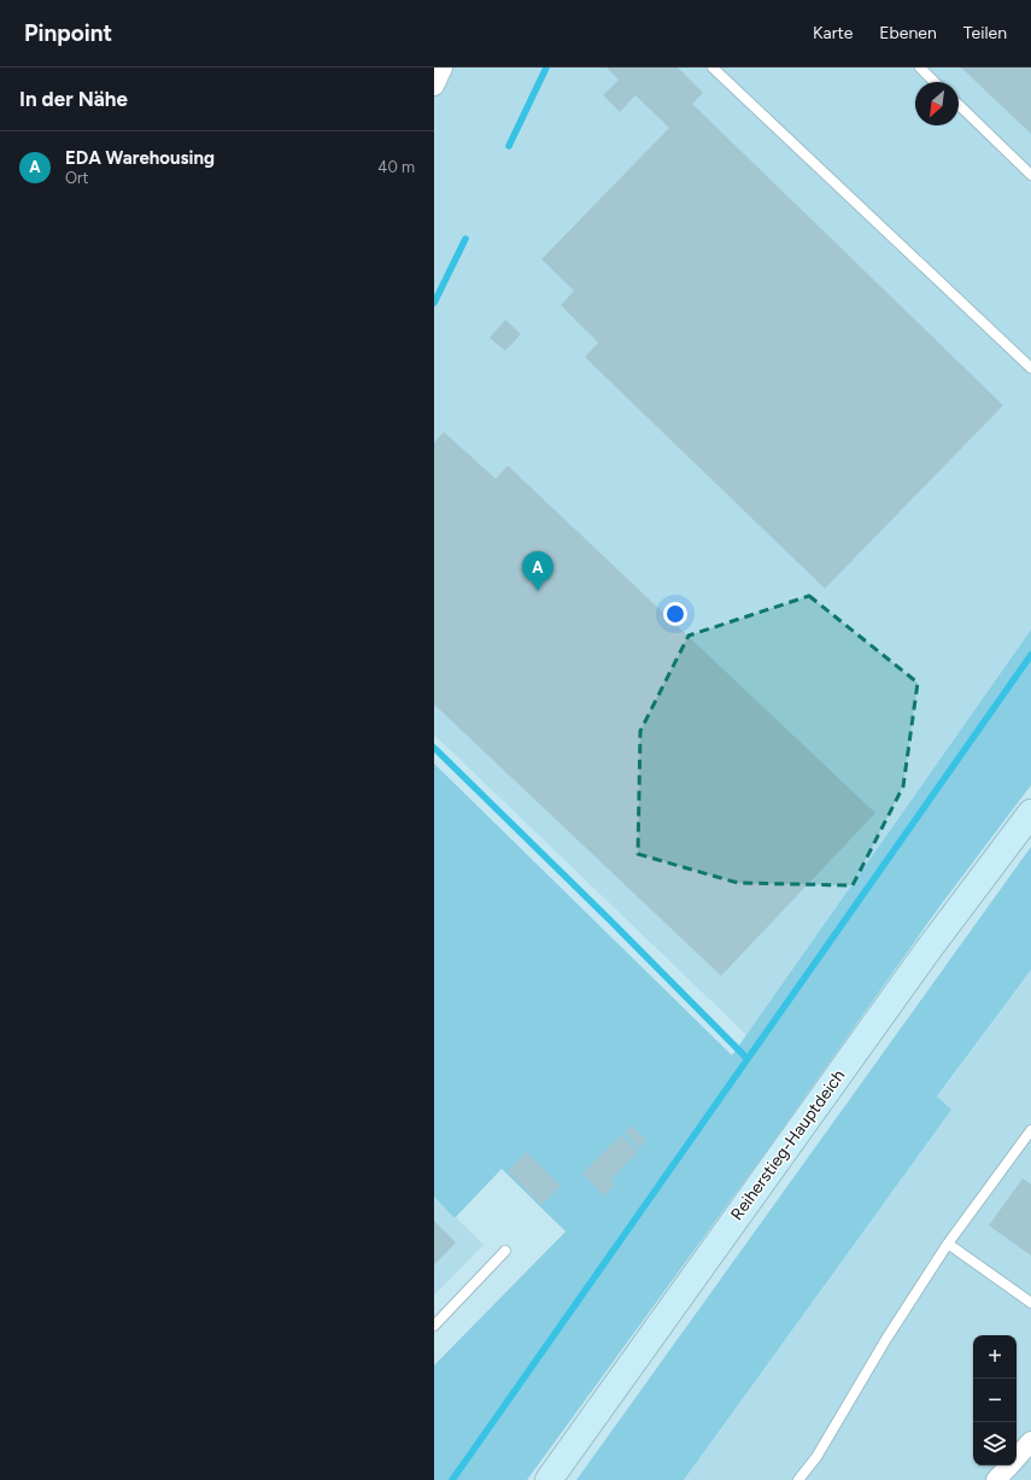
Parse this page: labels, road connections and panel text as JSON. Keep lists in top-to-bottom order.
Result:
{
  "streets": {
    "main road": ["Reiherstieg-Hauptdeich"]
  },
  "north": "bottom left",
  "page": {
    "header": "Pinpoint",
    "nav": ["Karte", "Ebenen", "Teilen"],
    "heading": "In der Nähe",
    "list": [
      {
        "mark": "A",
        "name": "EDA Warehousing",
        "note": "Ort",
        "value": "40 m"
      }
    ],
    "pins": "A",
    "map_buttons": ["+", "−"]
  }
}
